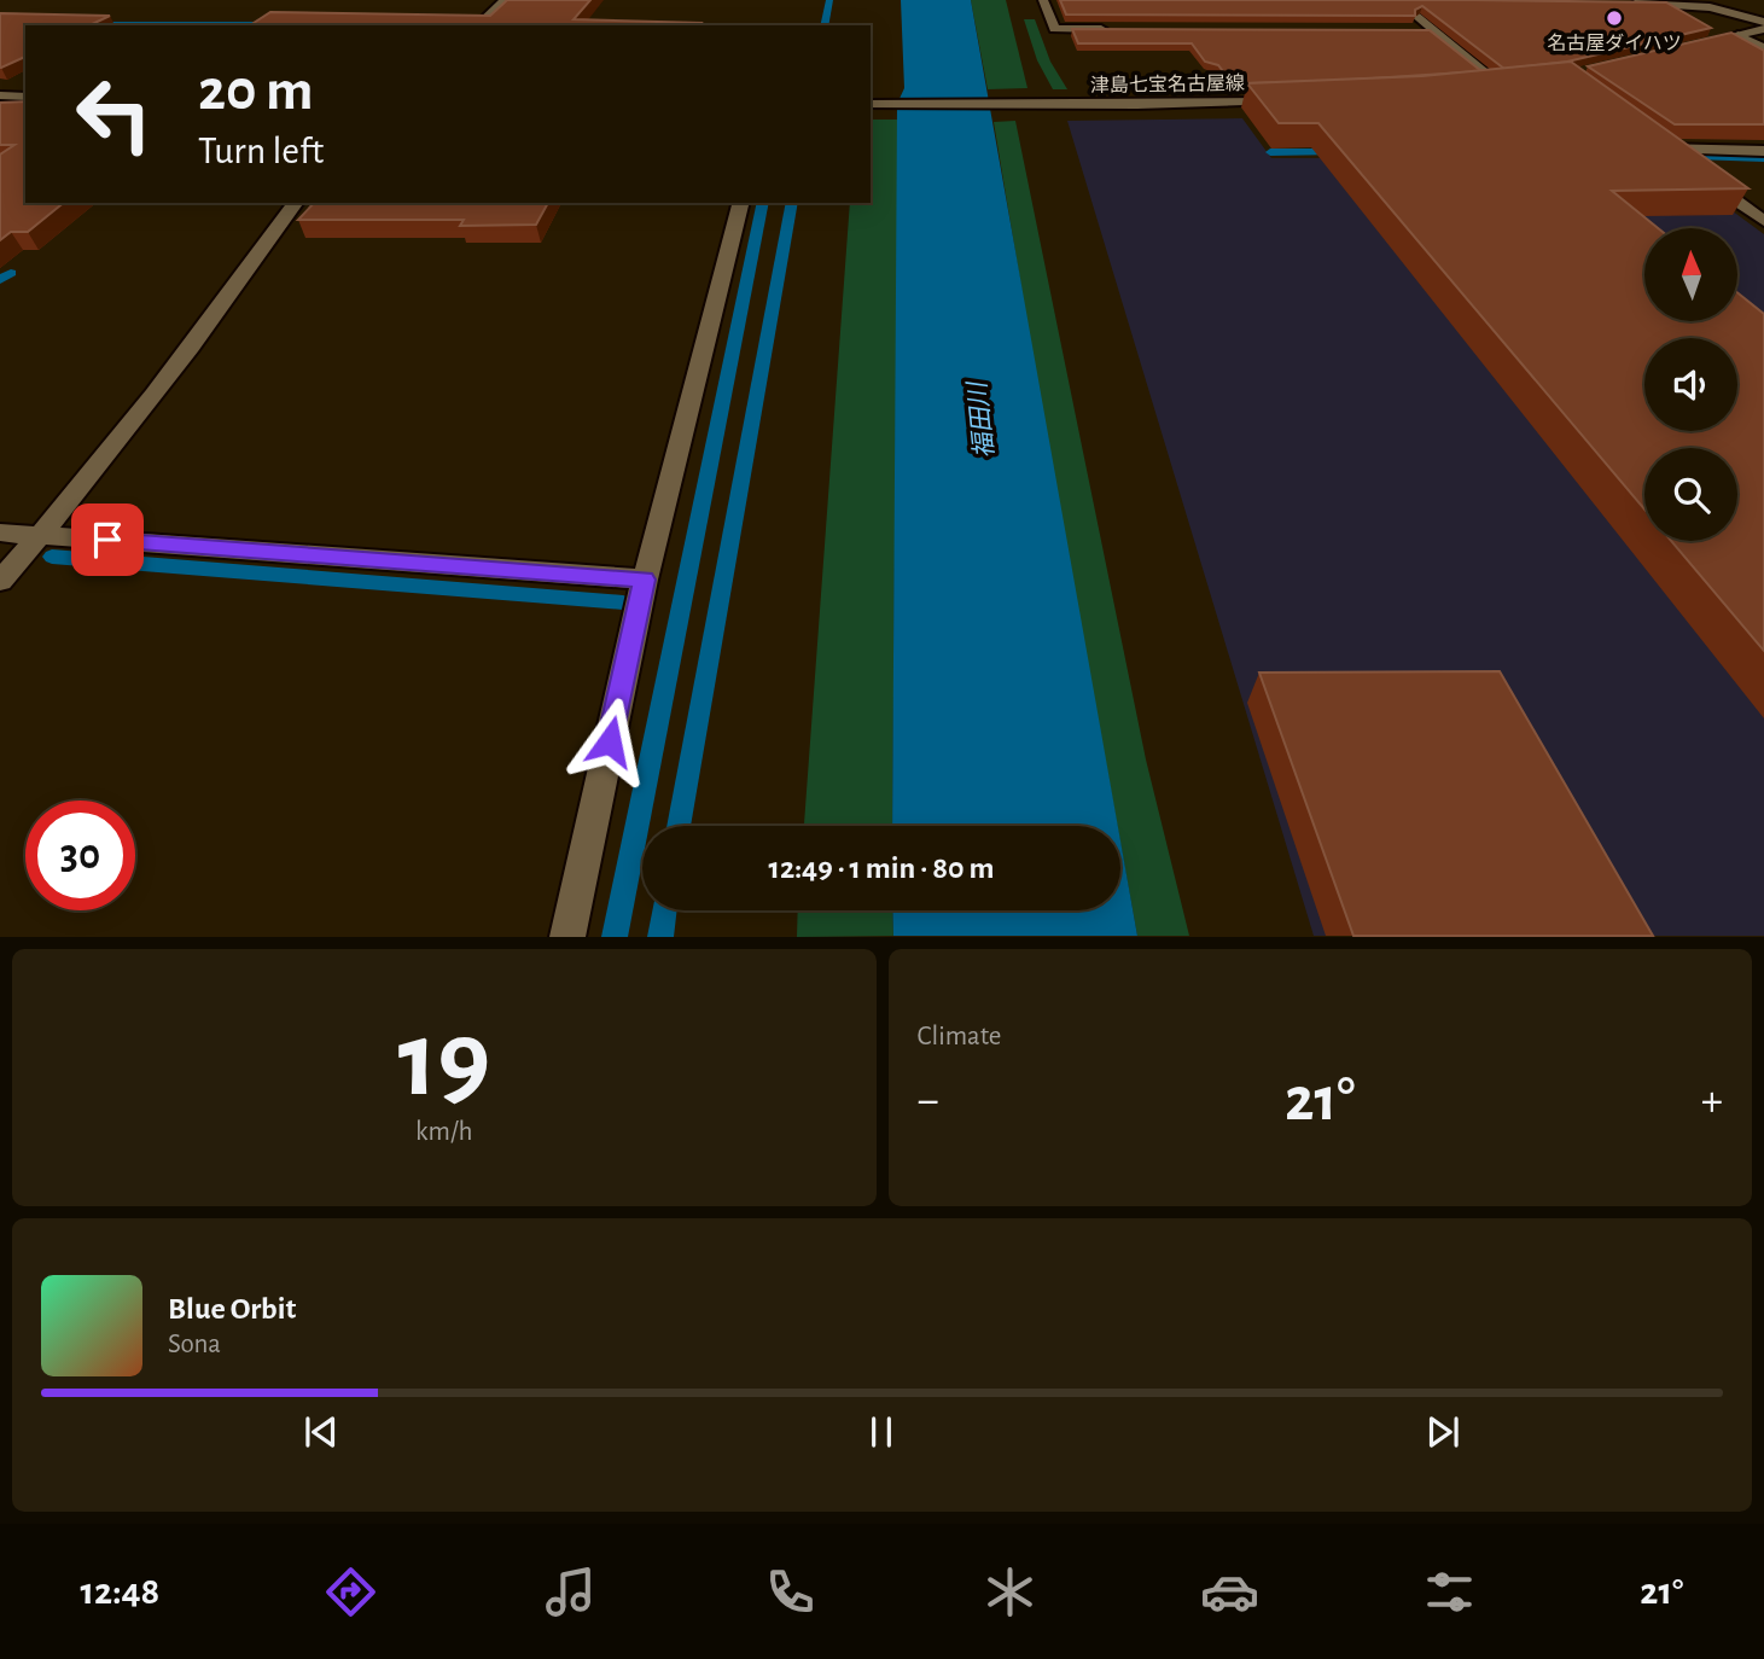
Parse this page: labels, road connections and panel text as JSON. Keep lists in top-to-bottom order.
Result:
{
  "streets": {
    "street": ["津島七宝名古屋線"]
  },
  "water": ["福田川"],
  "places": ["名古屋ダイハツ"],
  "north": "top",
  "page": {
    "turn": ["20 m", "Turn left"],
    "limit": "30",
    "trip": "12:49 · 1 min · 80 m",
    "tile": [
      ["19", "km/h"],
      "Climate"
    ],
    "heat": ["−", "21°", "+"],
    "song": ["Blue Orbit", "Sona"],
    "tabs": ["12:48", "21°"]
  }
}
